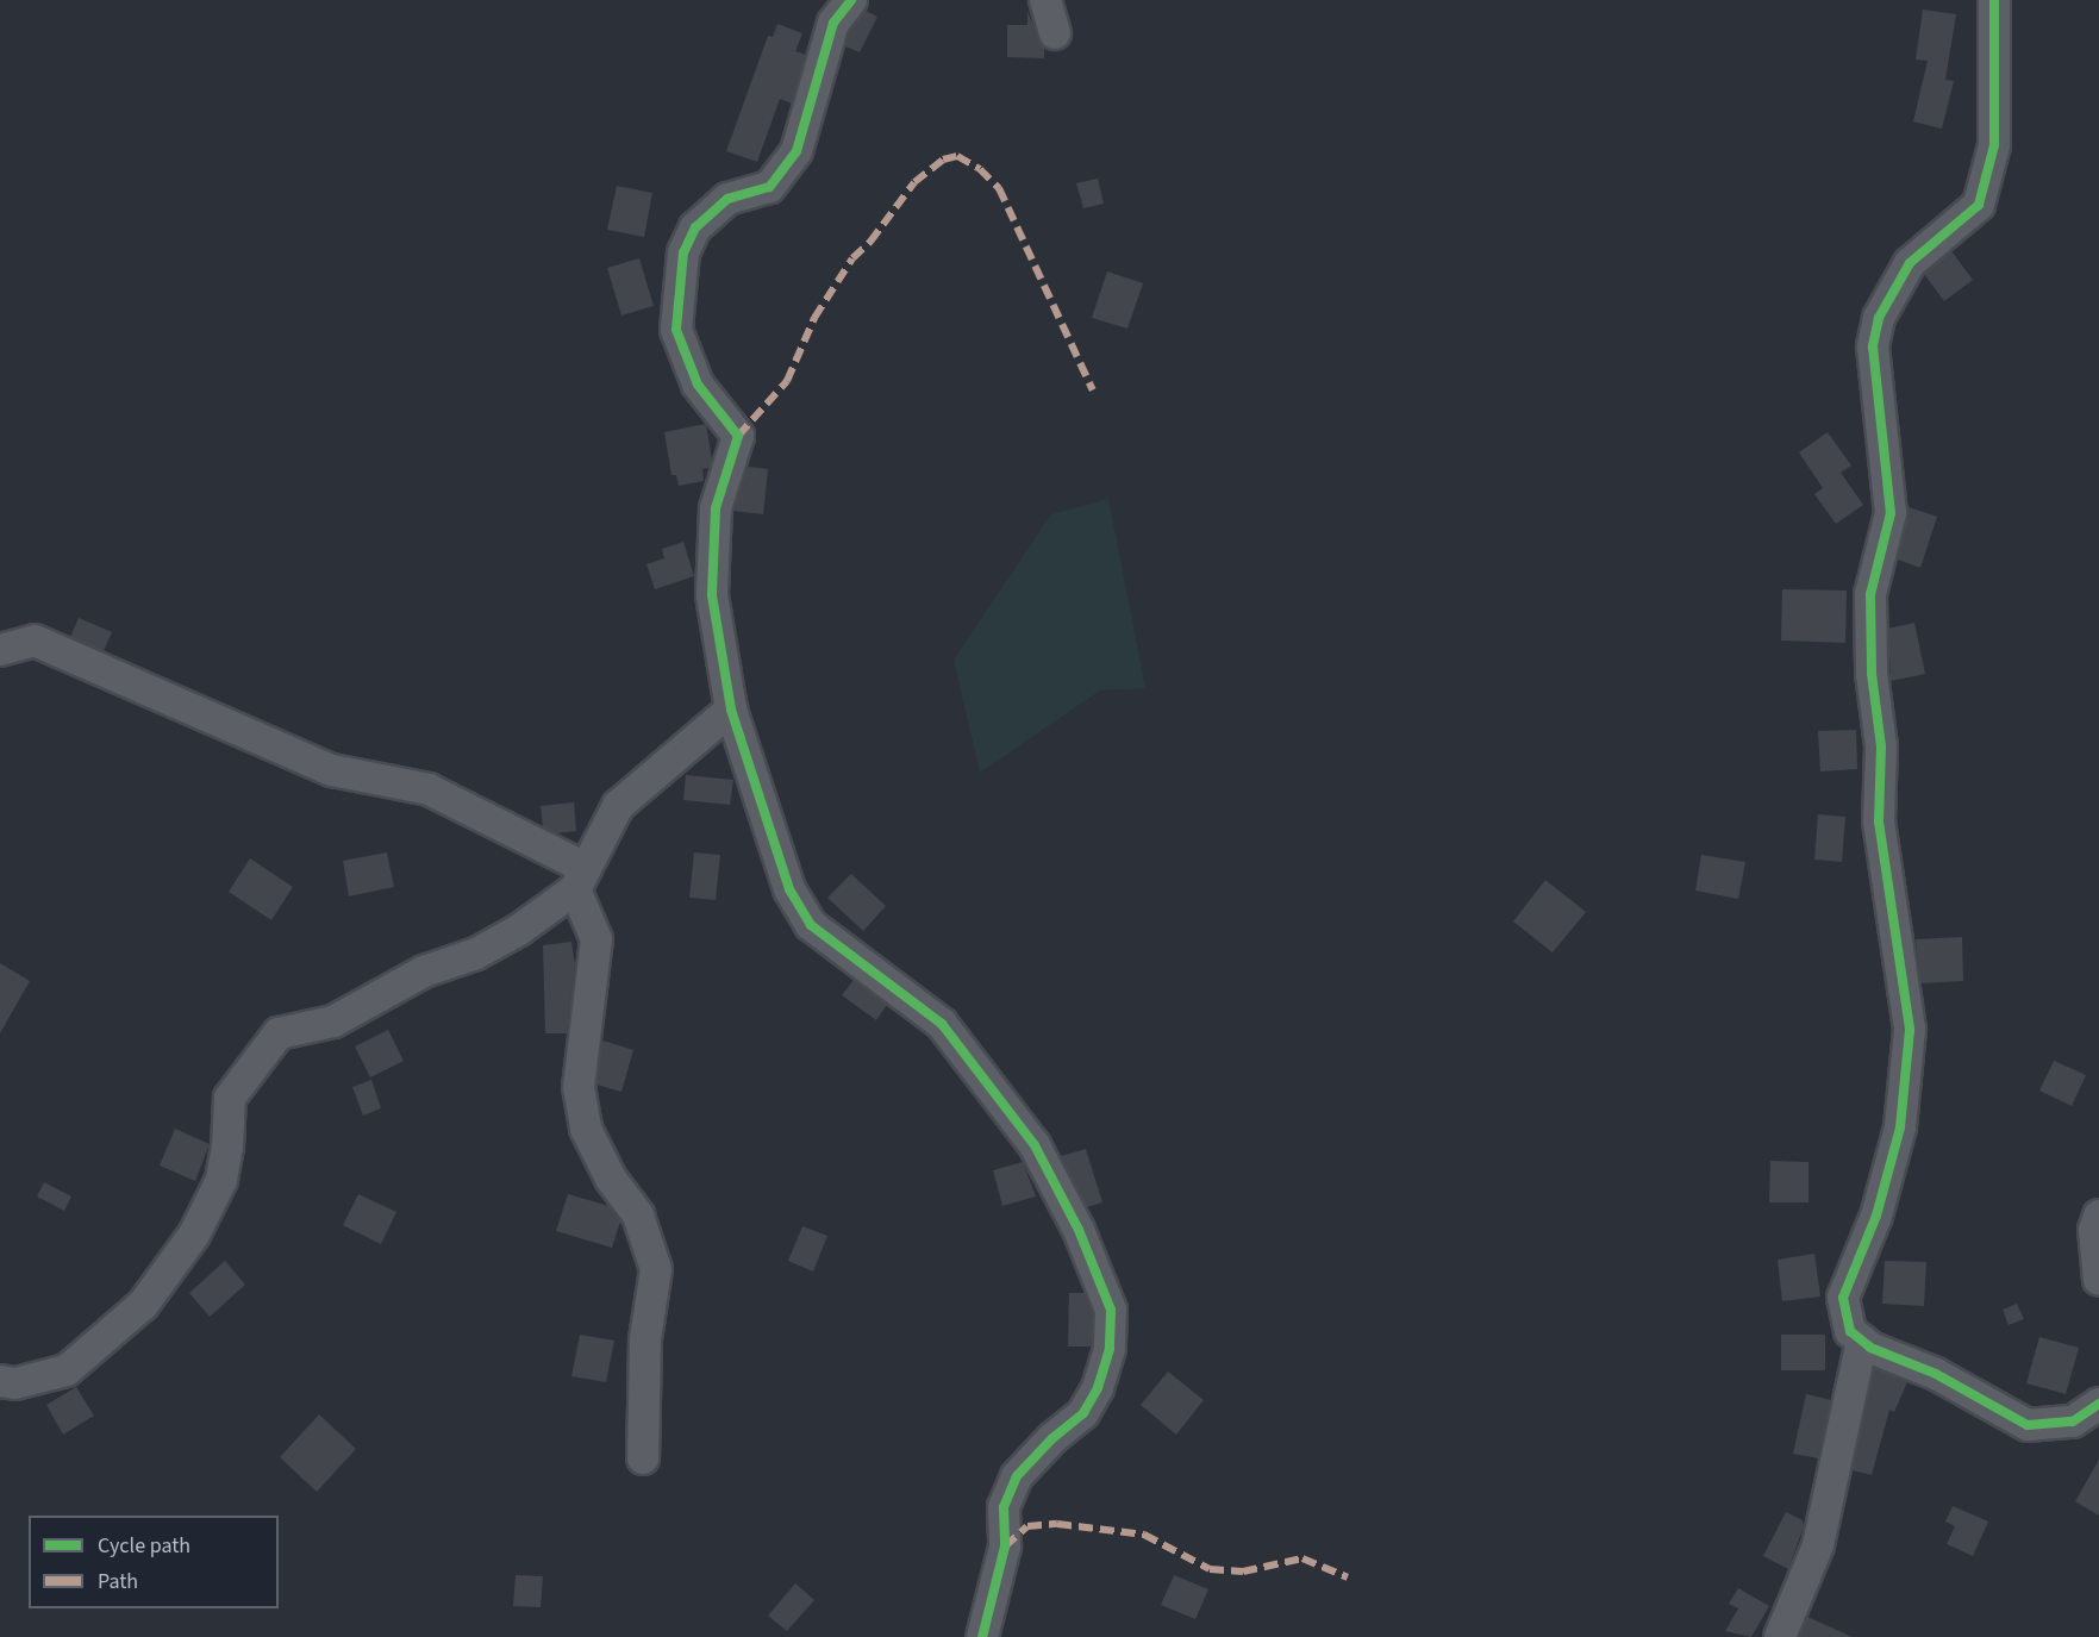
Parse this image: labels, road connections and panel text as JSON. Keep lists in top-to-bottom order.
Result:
{
  "legend": ["Cycle path", "Path"]
}
